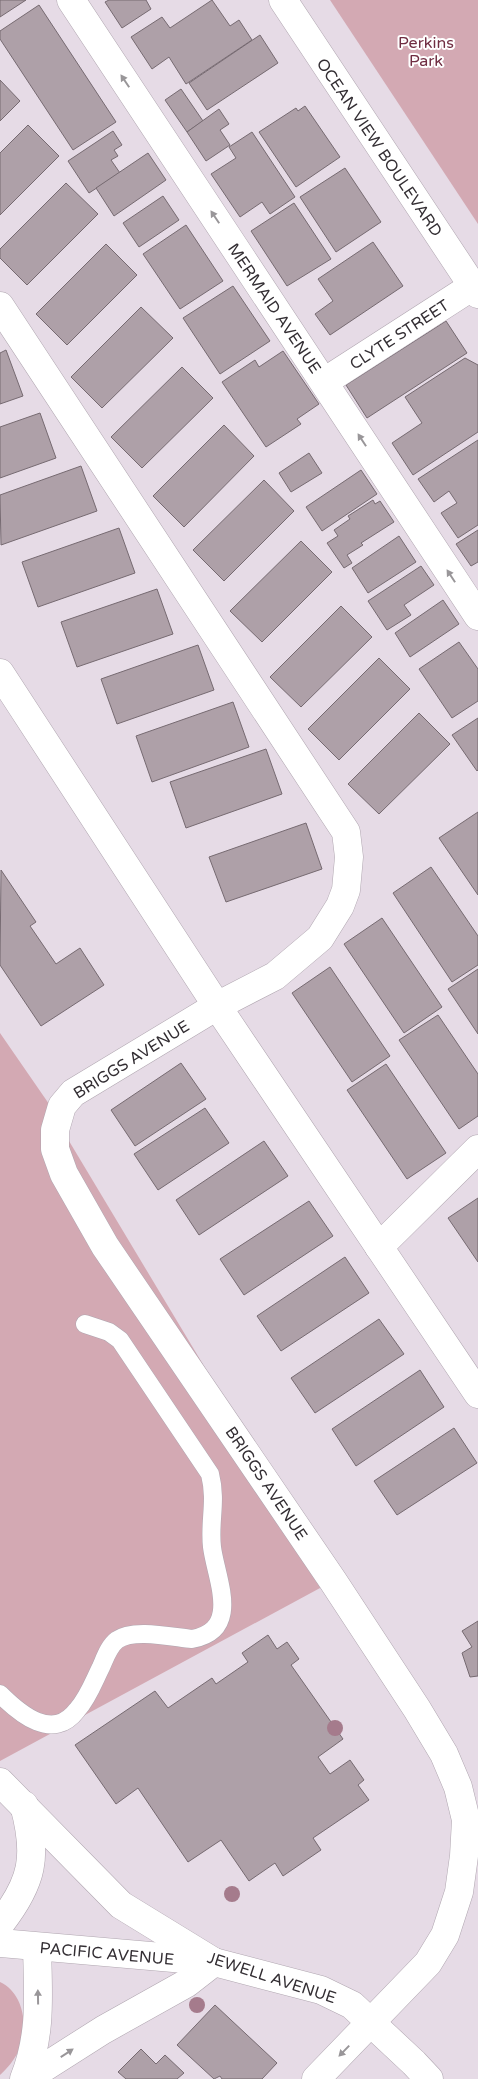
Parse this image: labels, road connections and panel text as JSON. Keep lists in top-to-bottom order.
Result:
{
  "streets": {
    "street": [
      "OCEAN VIEW BOULEVARD",
      "MERMAID AVENUE",
      "CLYTE STREET",
      "BRIGGS AVENUE",
      "PACIFIC AVENUE",
      "JEWELL AVENUE"
    ]
  },
  "crossings": [
    ["OCEAN VIEW BOULEVARD", "CLYTE STREET"],
    ["MERMAID AVENUE", "CLYTE STREET"],
    ["BRIGGS AVENUE", "JEWELL AVENUE"],
    ["PACIFIC AVENUE", "JEWELL AVENUE"]
  ],
  "one_way": ["MERMAID AVENUE"],
  "parks": ["Perkins Park"]
}
